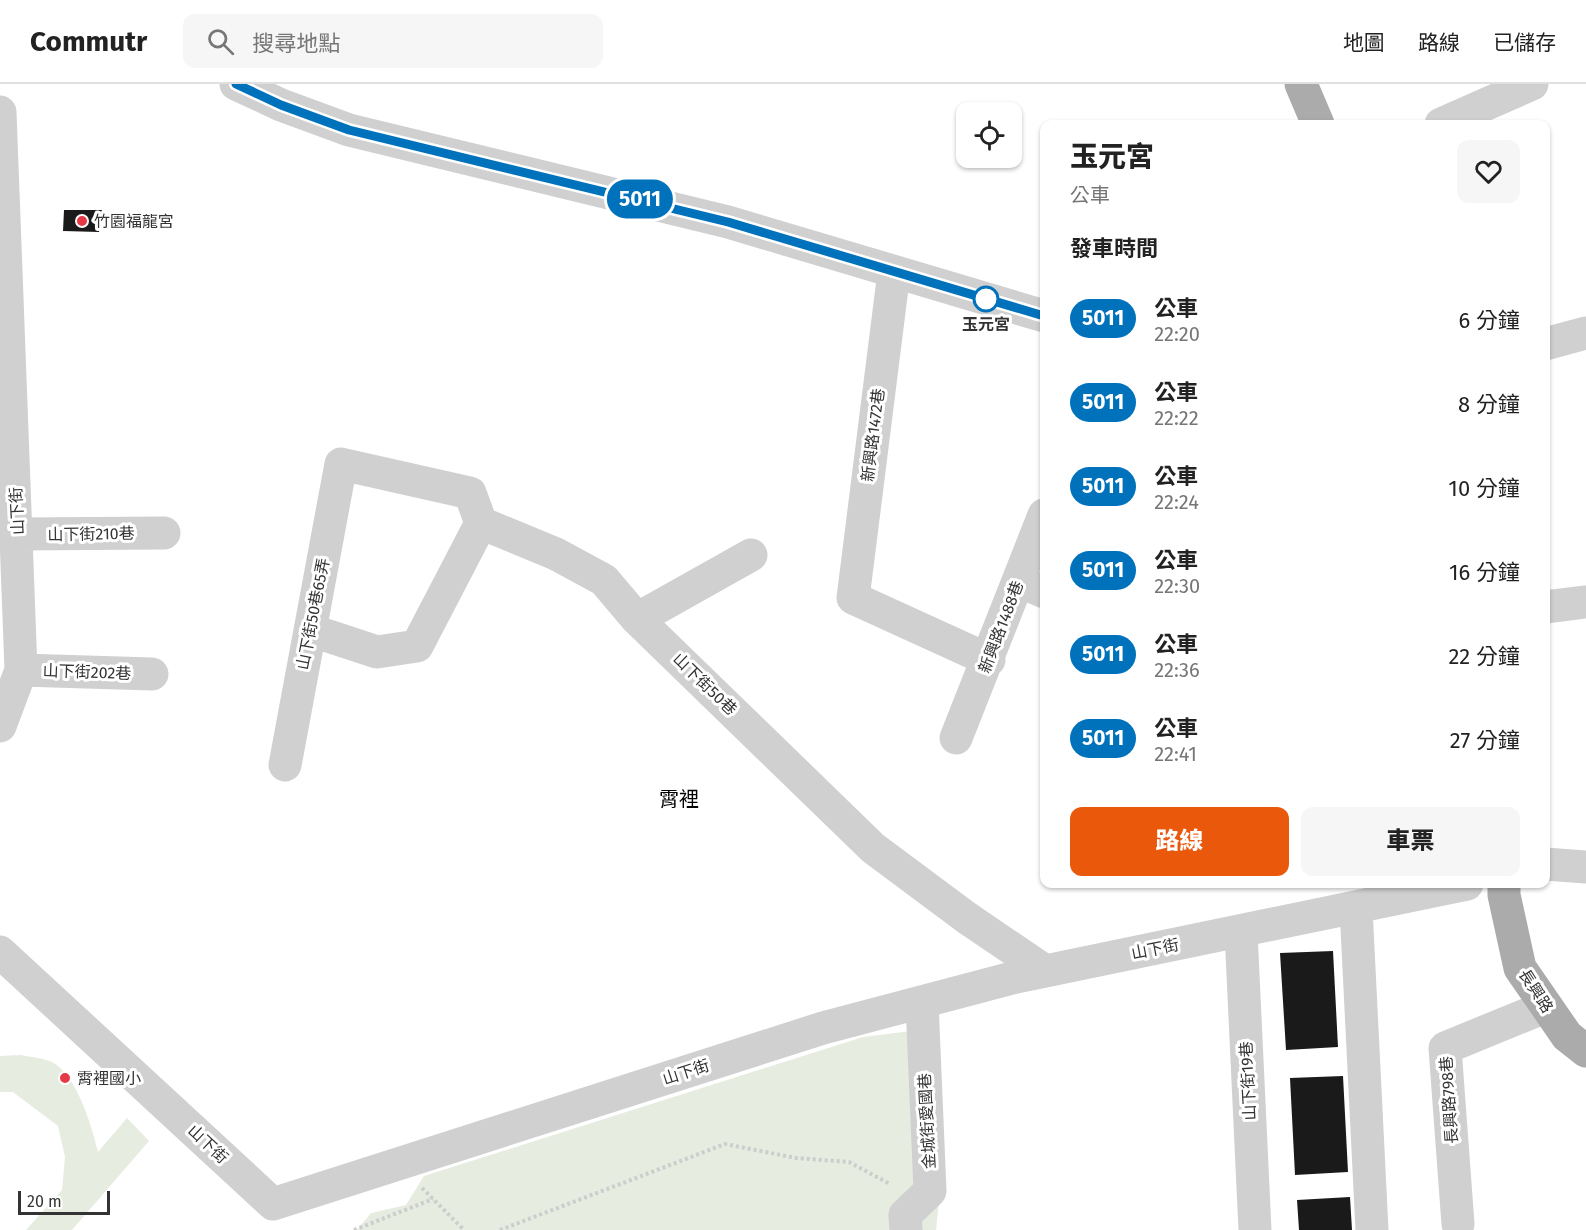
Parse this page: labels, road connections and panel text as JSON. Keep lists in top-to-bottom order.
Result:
{
  "streets": {
    "main road": ["長興路"],
    "street": [
      "新興路1472巷",
      "山下街",
      "山下街210巷",
      "山下街50巷65弄",
      "新興路1488巷",
      "山下街202巷",
      "山下街50巷",
      "山下街19巷",
      "長興路798巷",
      "金城街愛國巷"
    ]
  },
  "crossings": [
    ["新興路1472巷", "新興路1488巷"],
    ["山下街", "山下街210巷"],
    ["山下街", "山下街202巷"],
    ["山下街", "山下街50巷"],
    ["山下街", "山下街19巷"],
    ["山下街", "金城街愛國巷"],
    ["山下街50巷65弄", "山下街50巷"],
    ["長興路", "長興路798巷"]
  ],
  "districts": ["霄裡"],
  "places": ["竹園福龍宮", "玉元宮", "霄裡國小"],
  "lines": ["bus line 5011"],
  "scale_bar": "20 m",
  "page": {
    "header": "Commutr",
    "search": "搜尋地點",
    "nav": ["地圖", "路線", "已儲存"],
    "on_map": "5011",
    "heading": [
      ["玉元宮", "公車"],
      "發車時間"
    ],
    "list": [
      {
        "mark": "5011",
        "name": "公車",
        "note": "22:20",
        "value": "6 分鐘"
      },
      {
        "mark": "5011",
        "name": "公車",
        "note": "22:22",
        "value": "8 分鐘"
      },
      {
        "mark": "5011",
        "name": "公車",
        "note": "22:24",
        "value": "10 分鐘"
      },
      {
        "mark": "5011",
        "name": "公車",
        "note": "22:30",
        "value": "16 分鐘"
      },
      {
        "mark": "5011",
        "name": "公車",
        "note": "22:36",
        "value": "22 分鐘"
      },
      {
        "mark": "5011",
        "name": "公車",
        "note": "22:41",
        "value": "27 分鐘"
      }
    ],
    "buttons": ["路線", "車票"],
    "scale": "20 m"
  }
}
